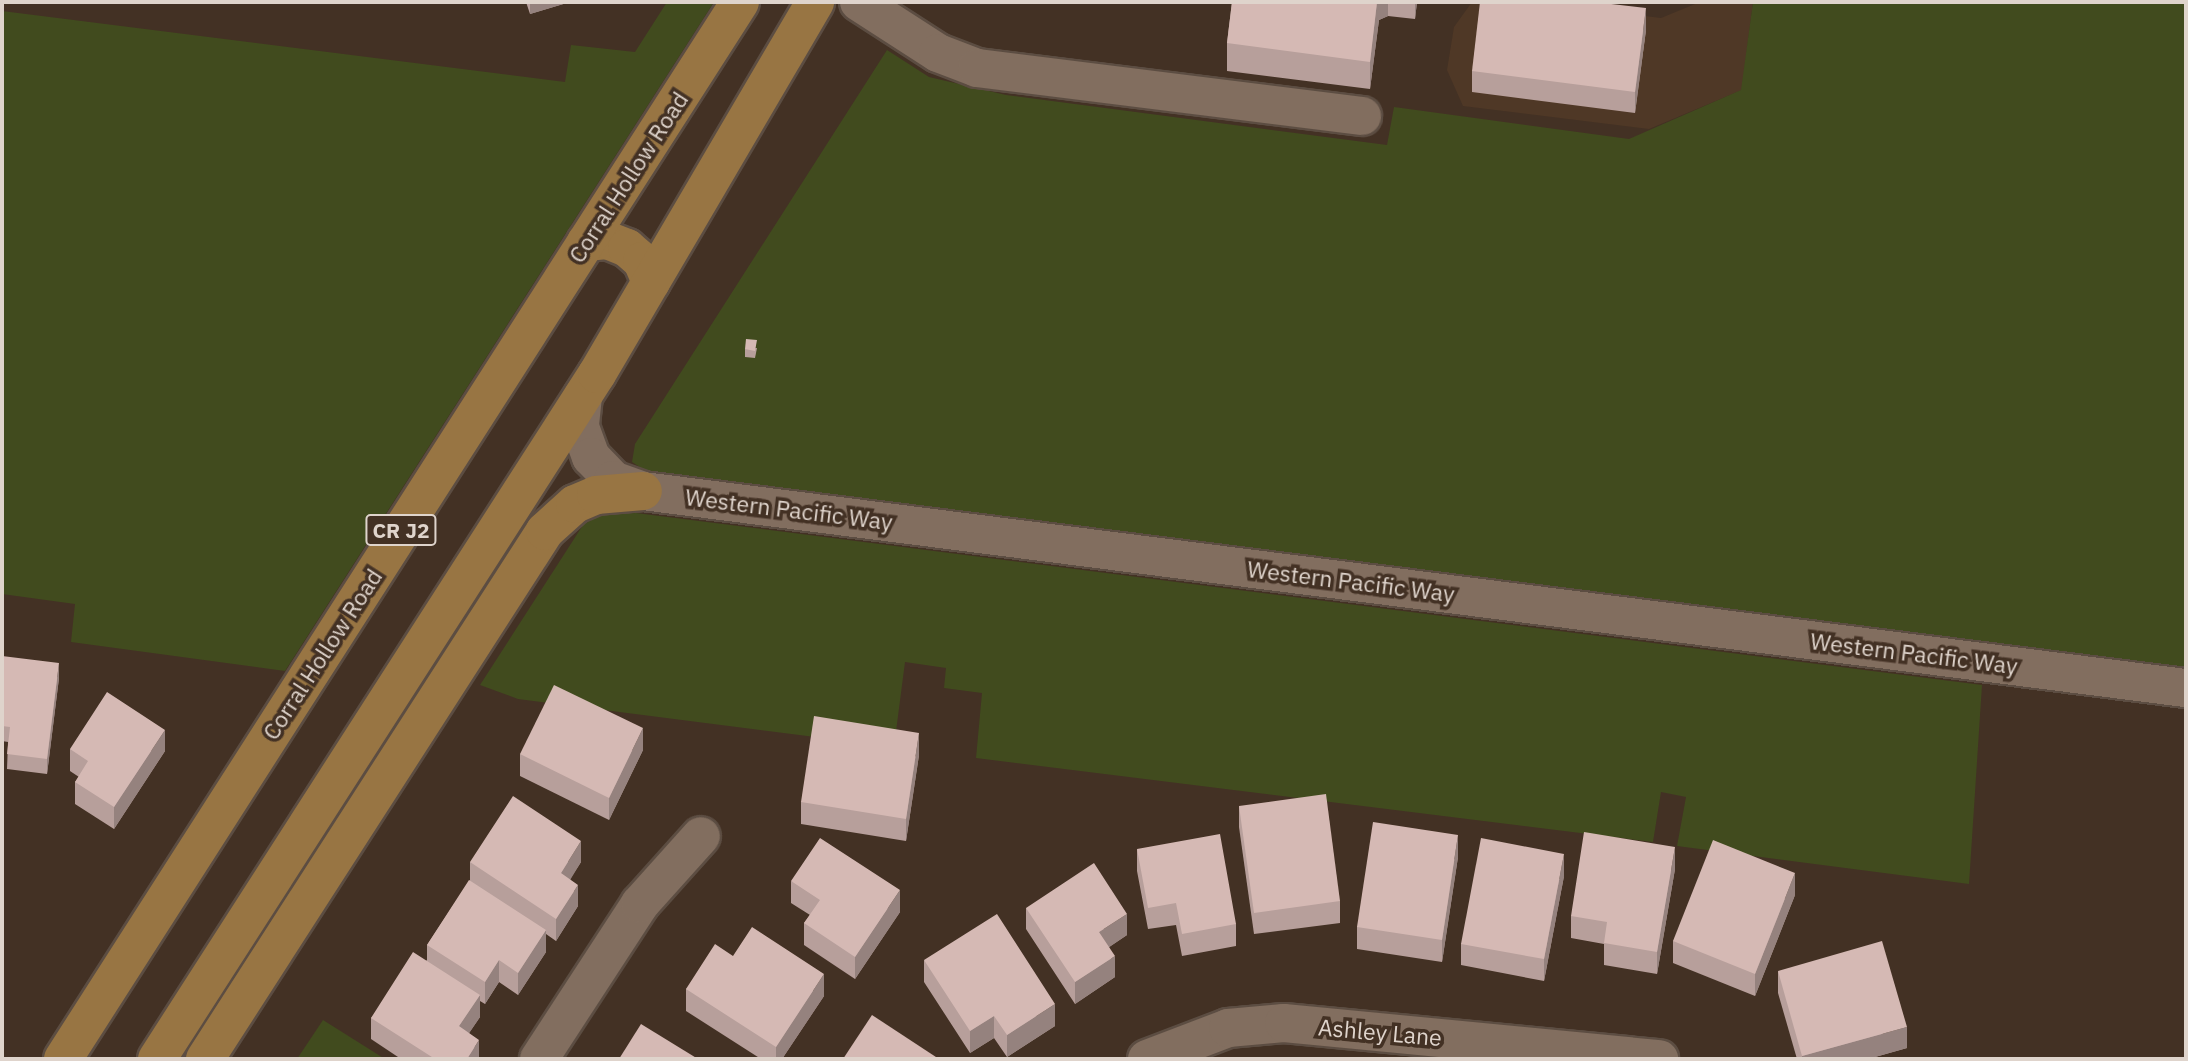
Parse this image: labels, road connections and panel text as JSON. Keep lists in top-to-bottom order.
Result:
{
  "streets": {
    "main road": ["Corral Hollow Road", "CR J2"],
    "street": ["Western Pacific Way", "Ashley Lane"]
  }
}
